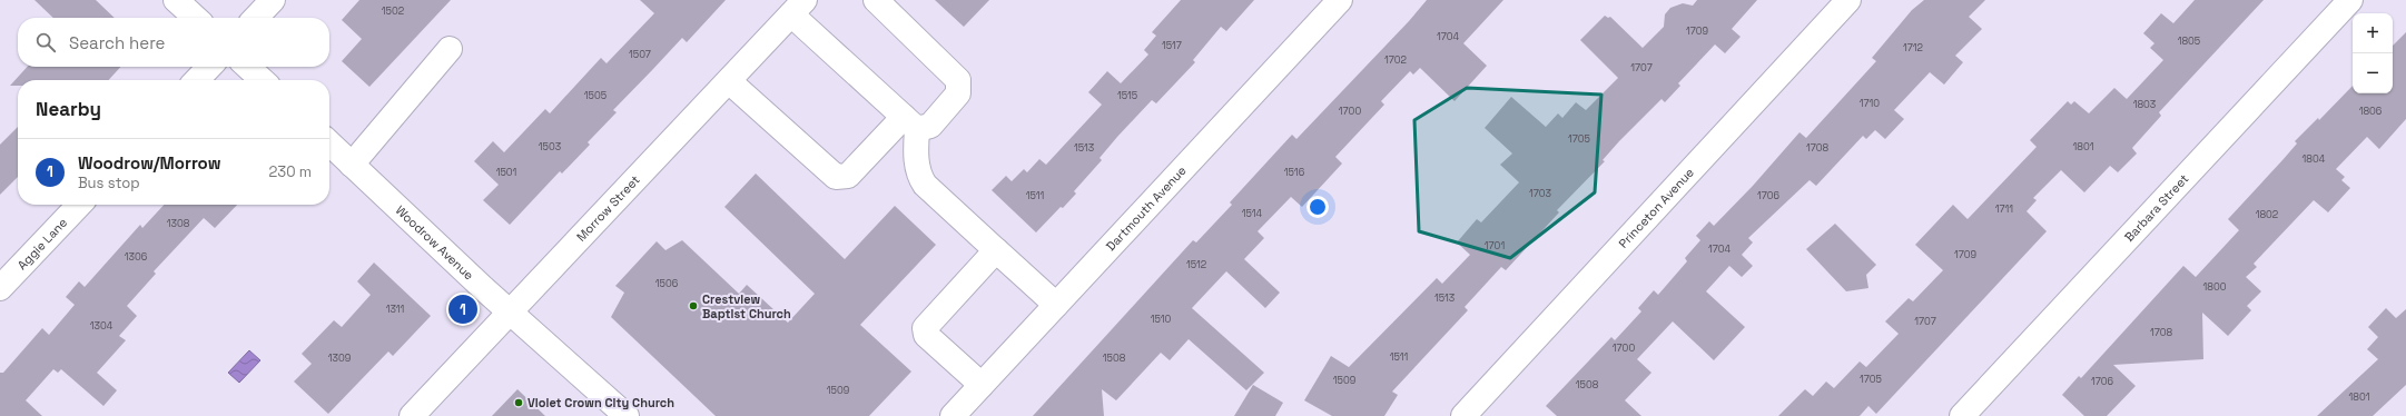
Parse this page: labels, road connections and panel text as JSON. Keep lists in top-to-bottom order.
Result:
{
  "streets": {
    "street": [
      "Morrow Street",
      "Dartmouth Avenue",
      "Princeton Avenue",
      "Barbara Street",
      "Woodrow Avenue",
      "Aggie Lane"
    ]
  },
  "crossings": [
    ["Morrow Street", "Woodrow Avenue"]
  ],
  "places": ["Crestview Baptist Church", "Violet Crown City Church"],
  "house_numbers": [
    "1502",
    "1709",
    "1704",
    "1805",
    "1517",
    "1712",
    "1507",
    "1702",
    "1707",
    "1505",
    "1515",
    "1710",
    "1803",
    "1700",
    "1806",
    "1705",
    "1503",
    "1801",
    "1513",
    "1708",
    "1804",
    "1501",
    "1516",
    "1703",
    "1511",
    "1706",
    "1711",
    "1514",
    "1802",
    "1308",
    "1701",
    "1704",
    "1709",
    "1306",
    "1512",
    "1506",
    "1800",
    "1513",
    "1311",
    "1510",
    "1707",
    "1304",
    "1708",
    "1700",
    "1511",
    "1309",
    "1508",
    "1705",
    "1509",
    "1706",
    "1508",
    "1509",
    "1801"
  ],
  "page": {
    "map_buttons": ["+", "−"],
    "search": "Search here",
    "heading": "Nearby",
    "list": [
      {
        "mark": "1",
        "name": "Woodrow/Morrow",
        "note": "Bus stop",
        "value": "230 m"
      }
    ],
    "pins": "1"
  }
}
